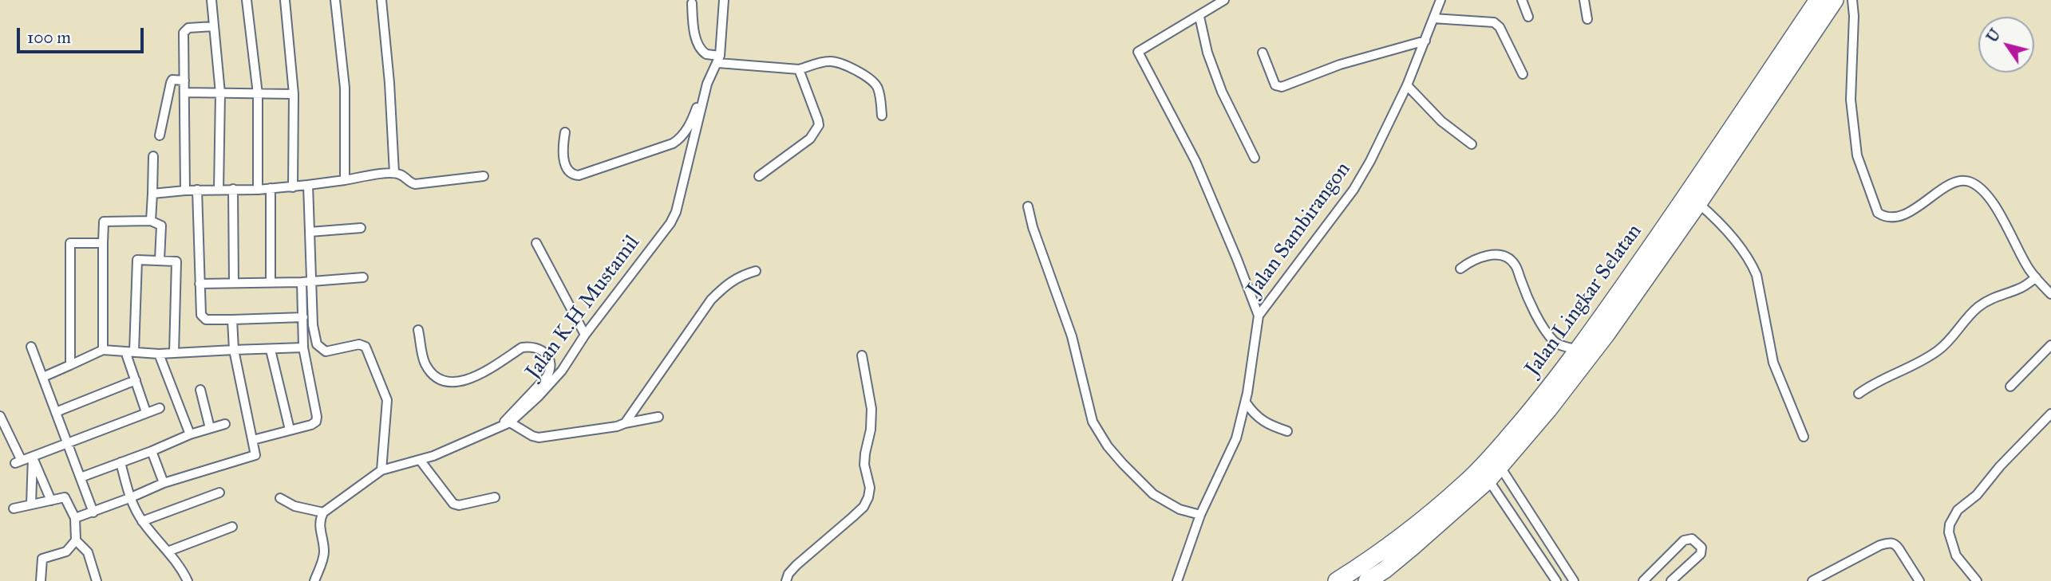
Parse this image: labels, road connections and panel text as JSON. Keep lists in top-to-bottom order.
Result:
{
  "streets": {
    "highway": ["Jalan Lingkar Selatan"],
    "street": ["Jalan Sambirangon", "Jalan K.H Mustamil"]
  },
  "scale_bar": "100 m",
  "north": "top left"
}
